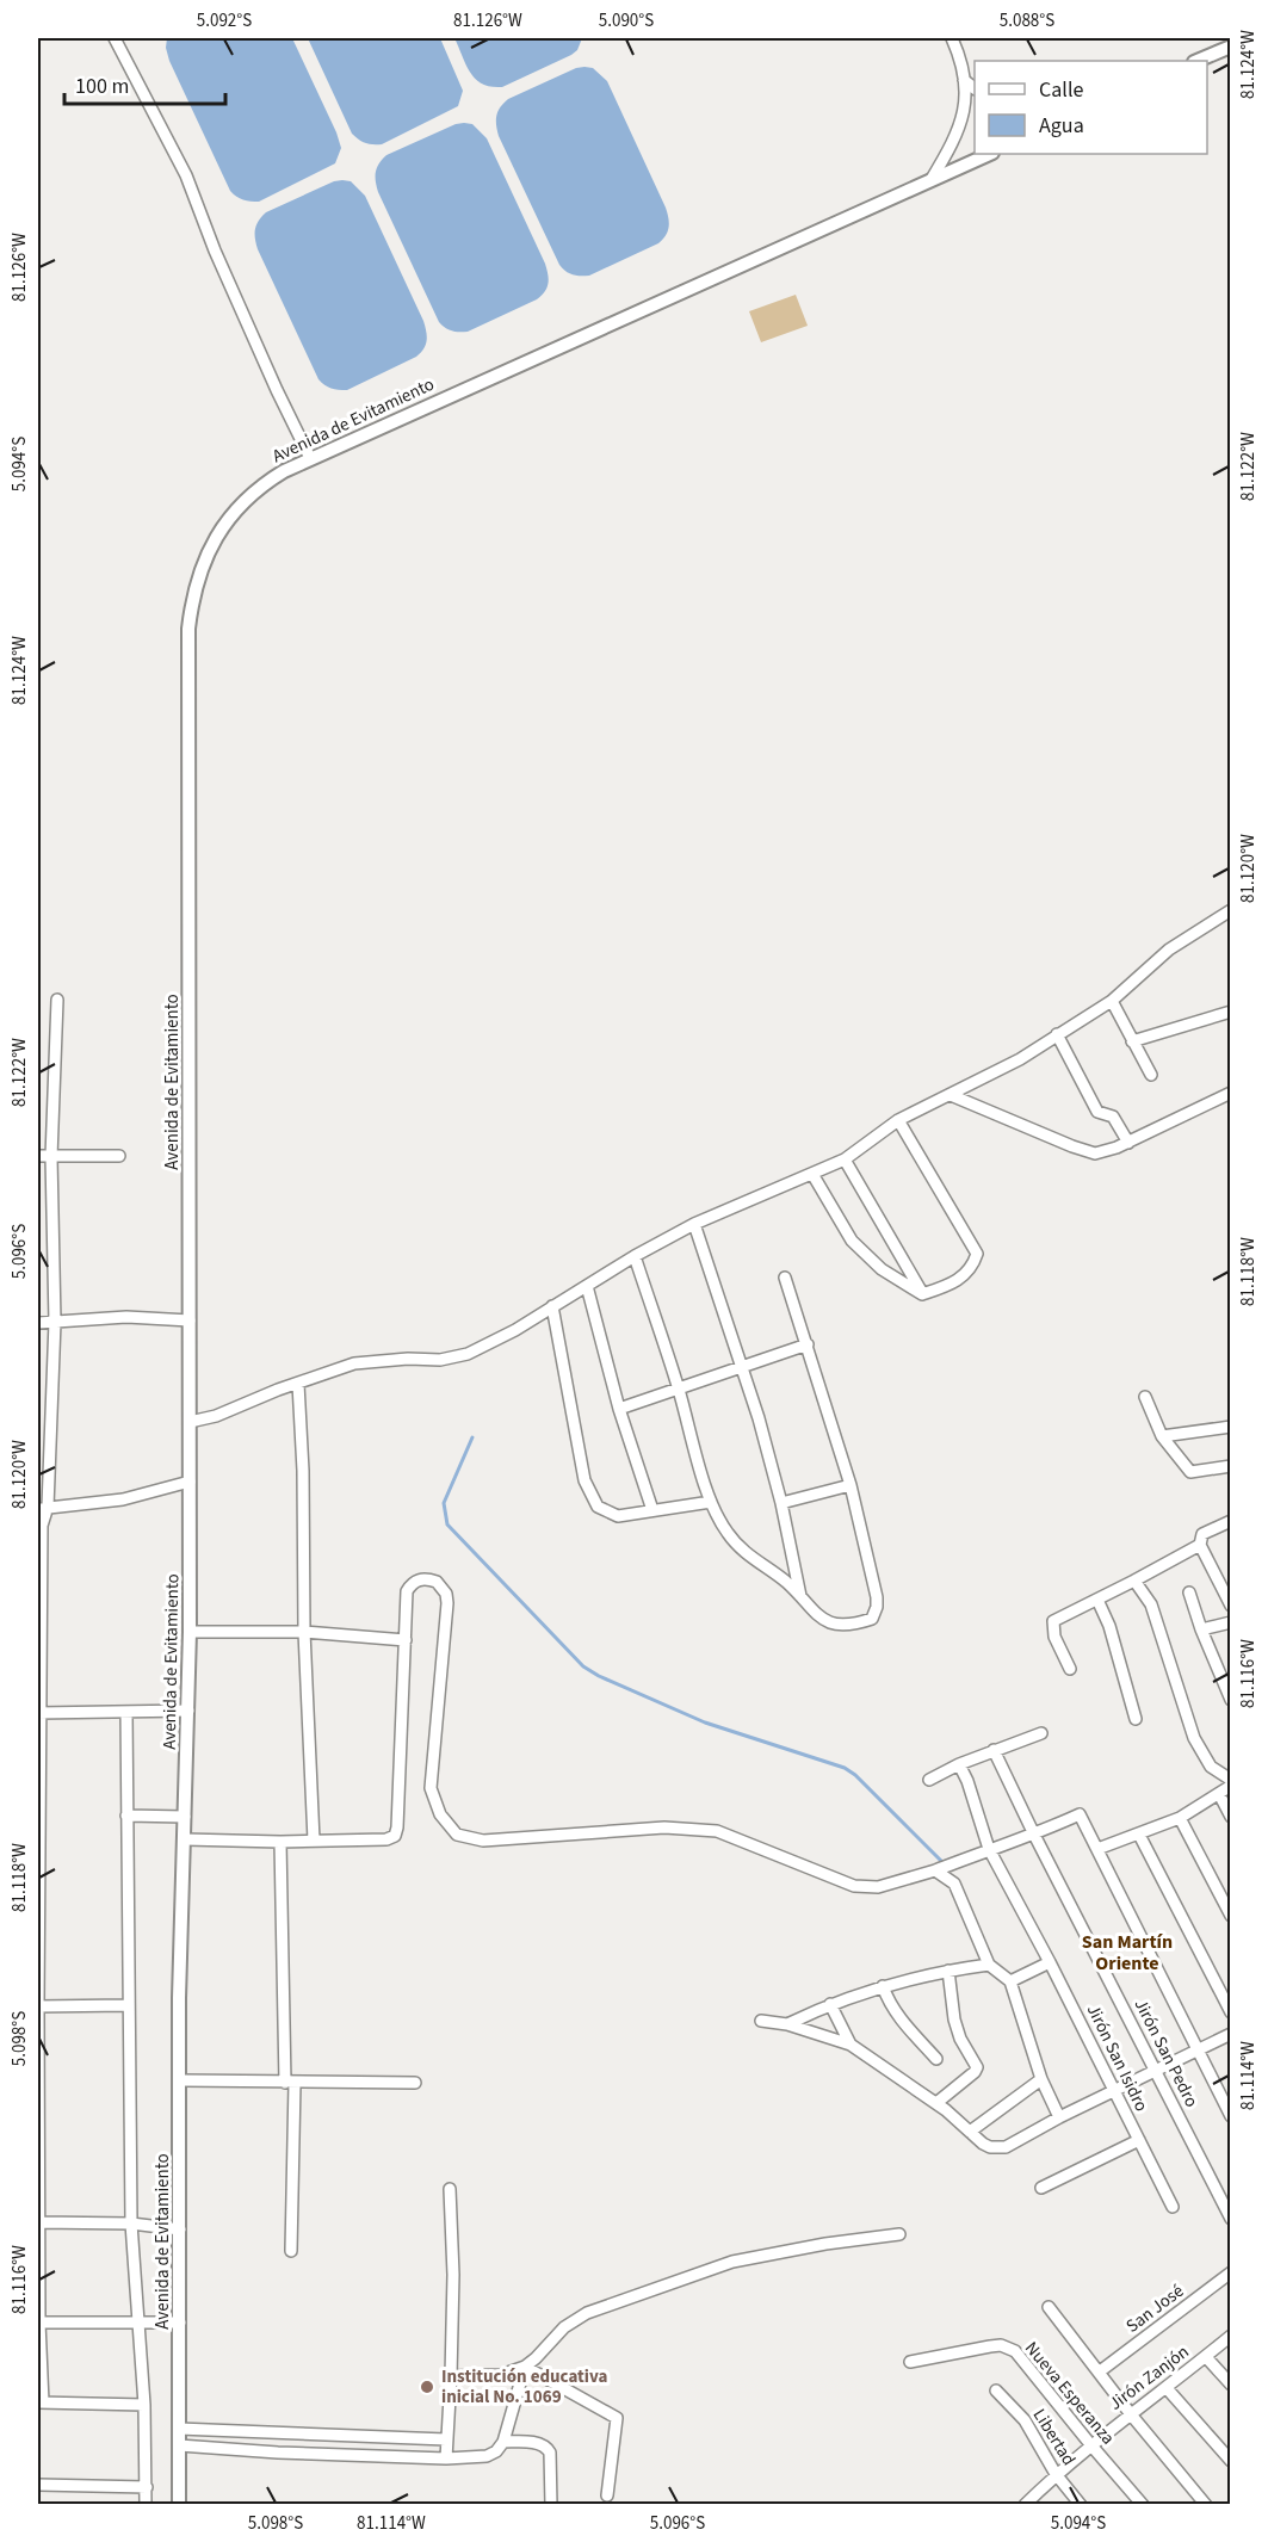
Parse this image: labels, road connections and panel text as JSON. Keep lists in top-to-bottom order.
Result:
{
  "streets": {
    "street": [
      "Avenida de Evitamiento",
      "Jirón San Pedro",
      "Jirón San Isidro",
      "San José",
      "Jirón Zanjón",
      "Nueva Esperanza",
      "Libertad"
    ]
  },
  "crossings": [
    ["Jirón Zanjón", "Nueva Esperanza"],
    ["Jirón Zanjón", "Libertad"]
  ],
  "districts": ["San Martín Oriente"],
  "places": ["Institución educativa inicial No. 1069"],
  "legend": ["Calle", "Agua"],
  "scale_bar": "100 m",
  "coordinates": [
    "5.092°S",
    "81.126°W",
    "5.090°S",
    "5.088°S",
    "81.124°W",
    "5.094°S",
    "81.122°W",
    "81.120°W",
    "5.096°S",
    "81.118°W",
    "81.116°W",
    "5.098°S",
    "81.114°W"
  ]
}
